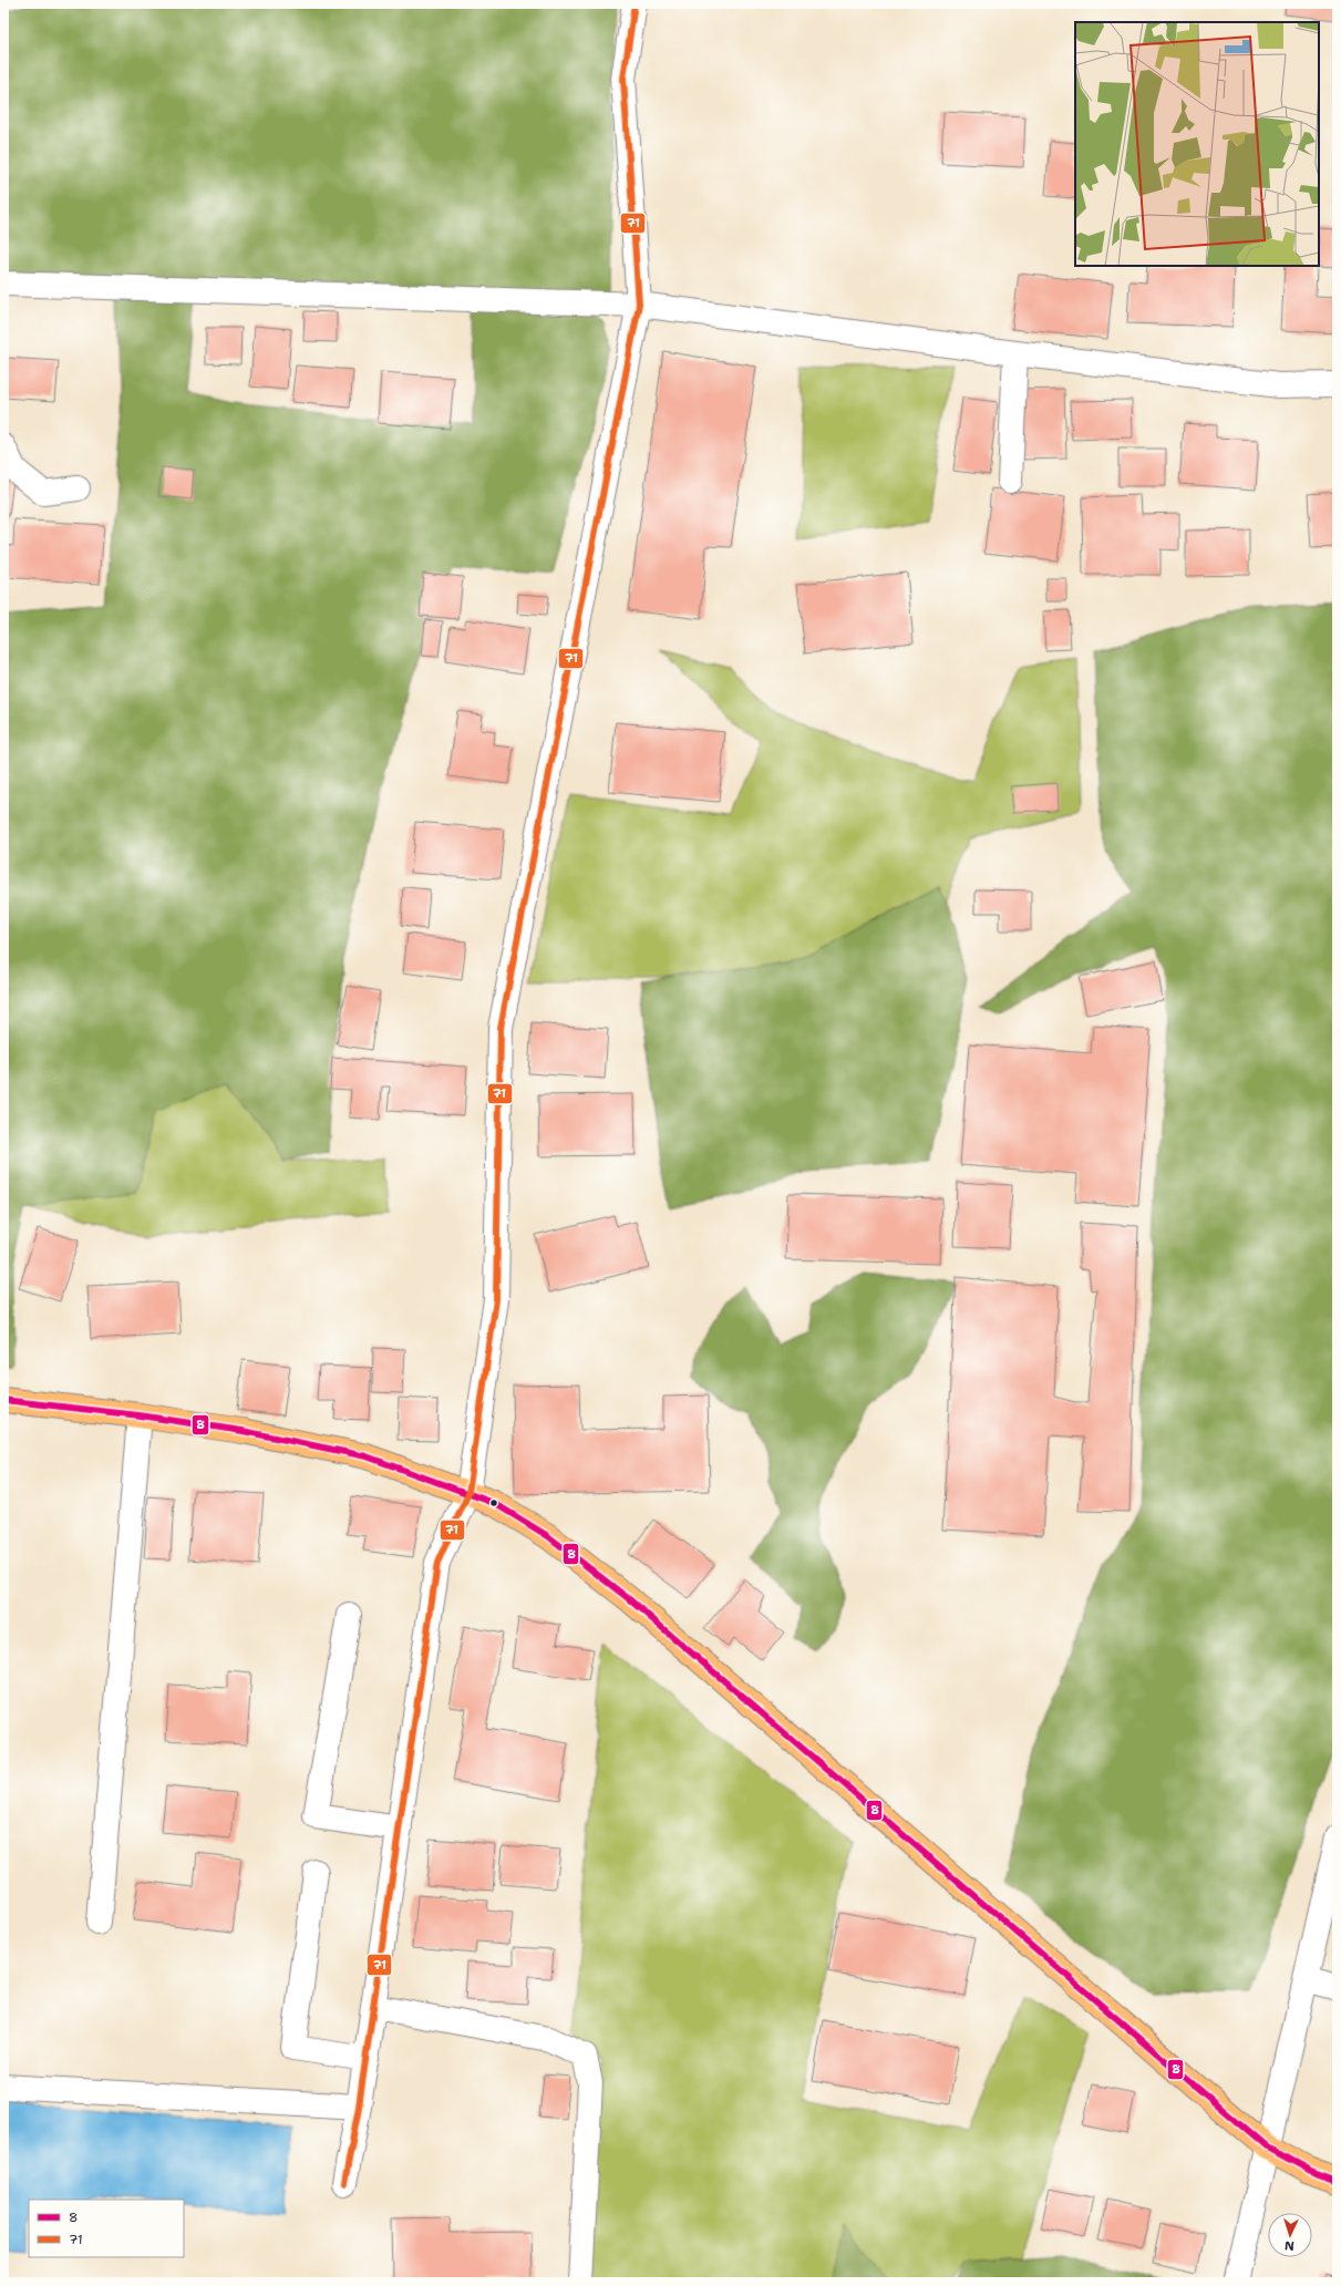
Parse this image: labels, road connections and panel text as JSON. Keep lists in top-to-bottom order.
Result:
{
  "lines": ["transit line 71", "transit line 8"],
  "legend": ["8", "71"],
  "north": "bottom"
}
